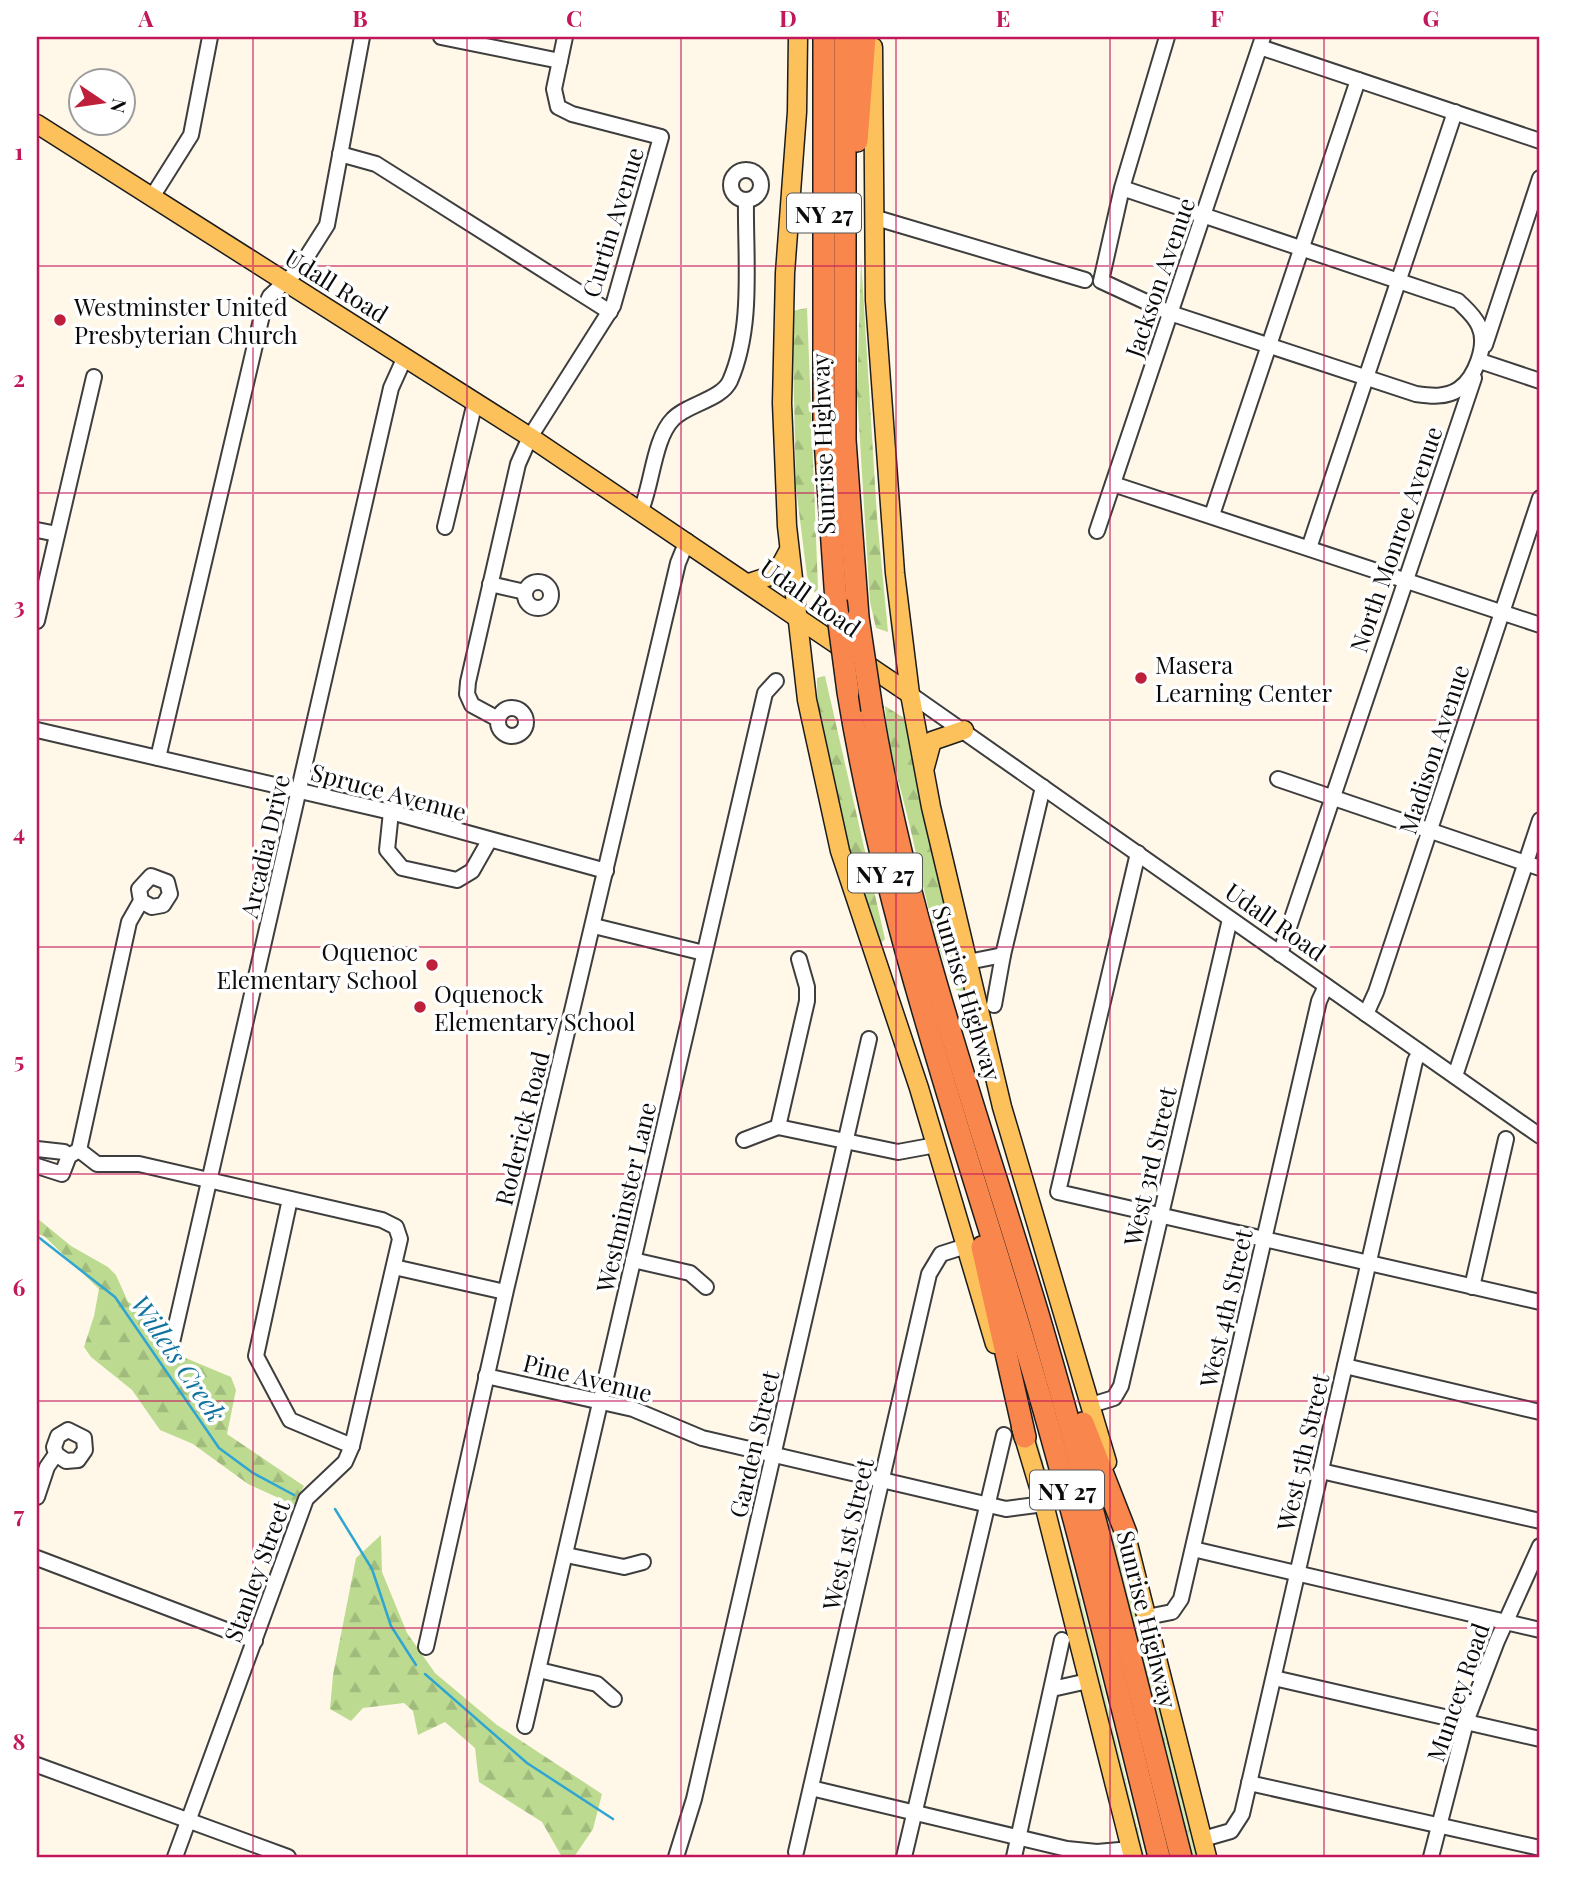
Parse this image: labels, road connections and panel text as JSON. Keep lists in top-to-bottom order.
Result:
{
  "streets": {
    "highway": ["NY 27", "Sunrise Highway"],
    "main road": ["Udall Road"],
    "street": [
      "Curtin Avenue",
      "Jackson Avenue",
      "North Monroe Avenue",
      "Madison Avenue",
      "Spruce Avenue",
      "Arcadia Drive",
      "Roderick Road",
      "West 3rd Street",
      "Westminster Lane",
      "West 4th Street",
      "Pine Avenue",
      "Garden Street",
      "West 5th Street",
      "West 1st Street",
      "Stanley Street",
      "Muncey Road"
    ]
  },
  "crossings": [
    ["Curtin Avenue", "Udall Road"],
    ["Udall Road", "Sunrise Highway"],
    ["Udall Road", "North Monroe Avenue"],
    ["Udall Road", "Madison Avenue"],
    ["Udall Road", "Arcadia Drive"],
    ["Udall Road", "Roderick Road"],
    ["Udall Road", "West 3rd Street"],
    ["Udall Road", "West 4th Street"],
    ["Udall Road", "West 5th Street"],
    ["Sunrise Highway", "West 3rd Street"],
    ["Sunrise Highway", "West 4th Street"],
    ["Sunrise Highway", "West 5th Street"],
    ["Spruce Avenue", "Arcadia Drive"],
    ["Spruce Avenue", "Roderick Road"],
    ["Roderick Road", "Pine Avenue"],
    ["Westminster Lane", "Pine Avenue"],
    ["Pine Avenue", "Garden Street"],
    ["Pine Avenue", "West 1st Street"]
  ],
  "water": ["Willets Creek"],
  "places": [
    "Westminster United Presbyterian Church",
    "Masera Learning Center",
    "Oquenoc Elementary School",
    "Oquenock Elementary School"
  ],
  "north": "right",
  "grid": {
    "columns": [
      "A",
      "B",
      "C",
      "D",
      "E",
      "F",
      "G"
    ],
    "rows": [
      "1",
      "2",
      "3",
      "4",
      "5",
      "6",
      "7",
      "8"
    ]
  }
}
